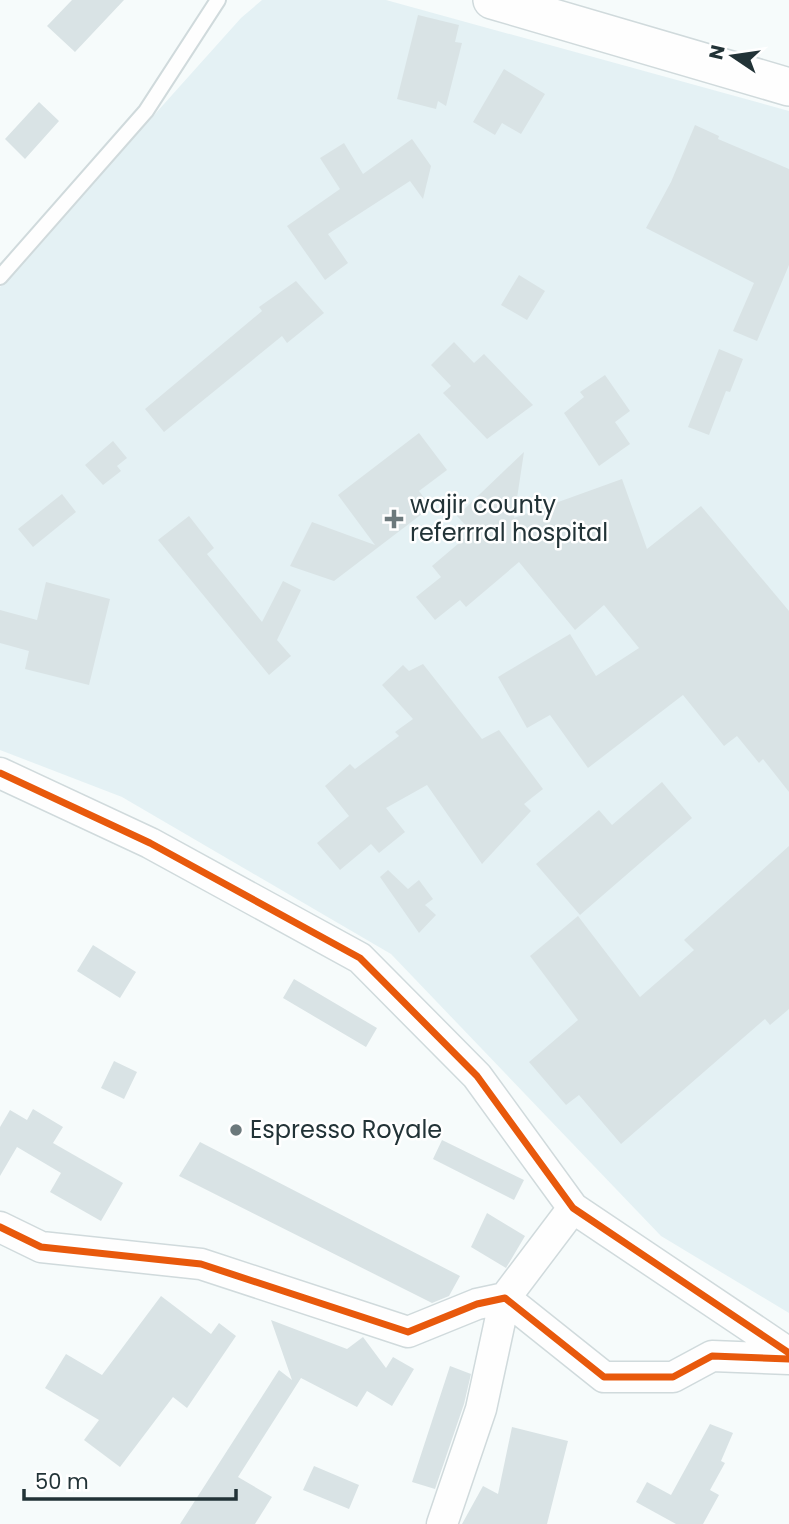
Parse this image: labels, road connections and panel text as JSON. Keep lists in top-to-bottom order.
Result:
{
  "places": {
    "health": ["wajir county referrral hospital"],
    "other": ["Espresso Royale"]
  },
  "scale_bar": "50 m",
  "north": "left"
}
